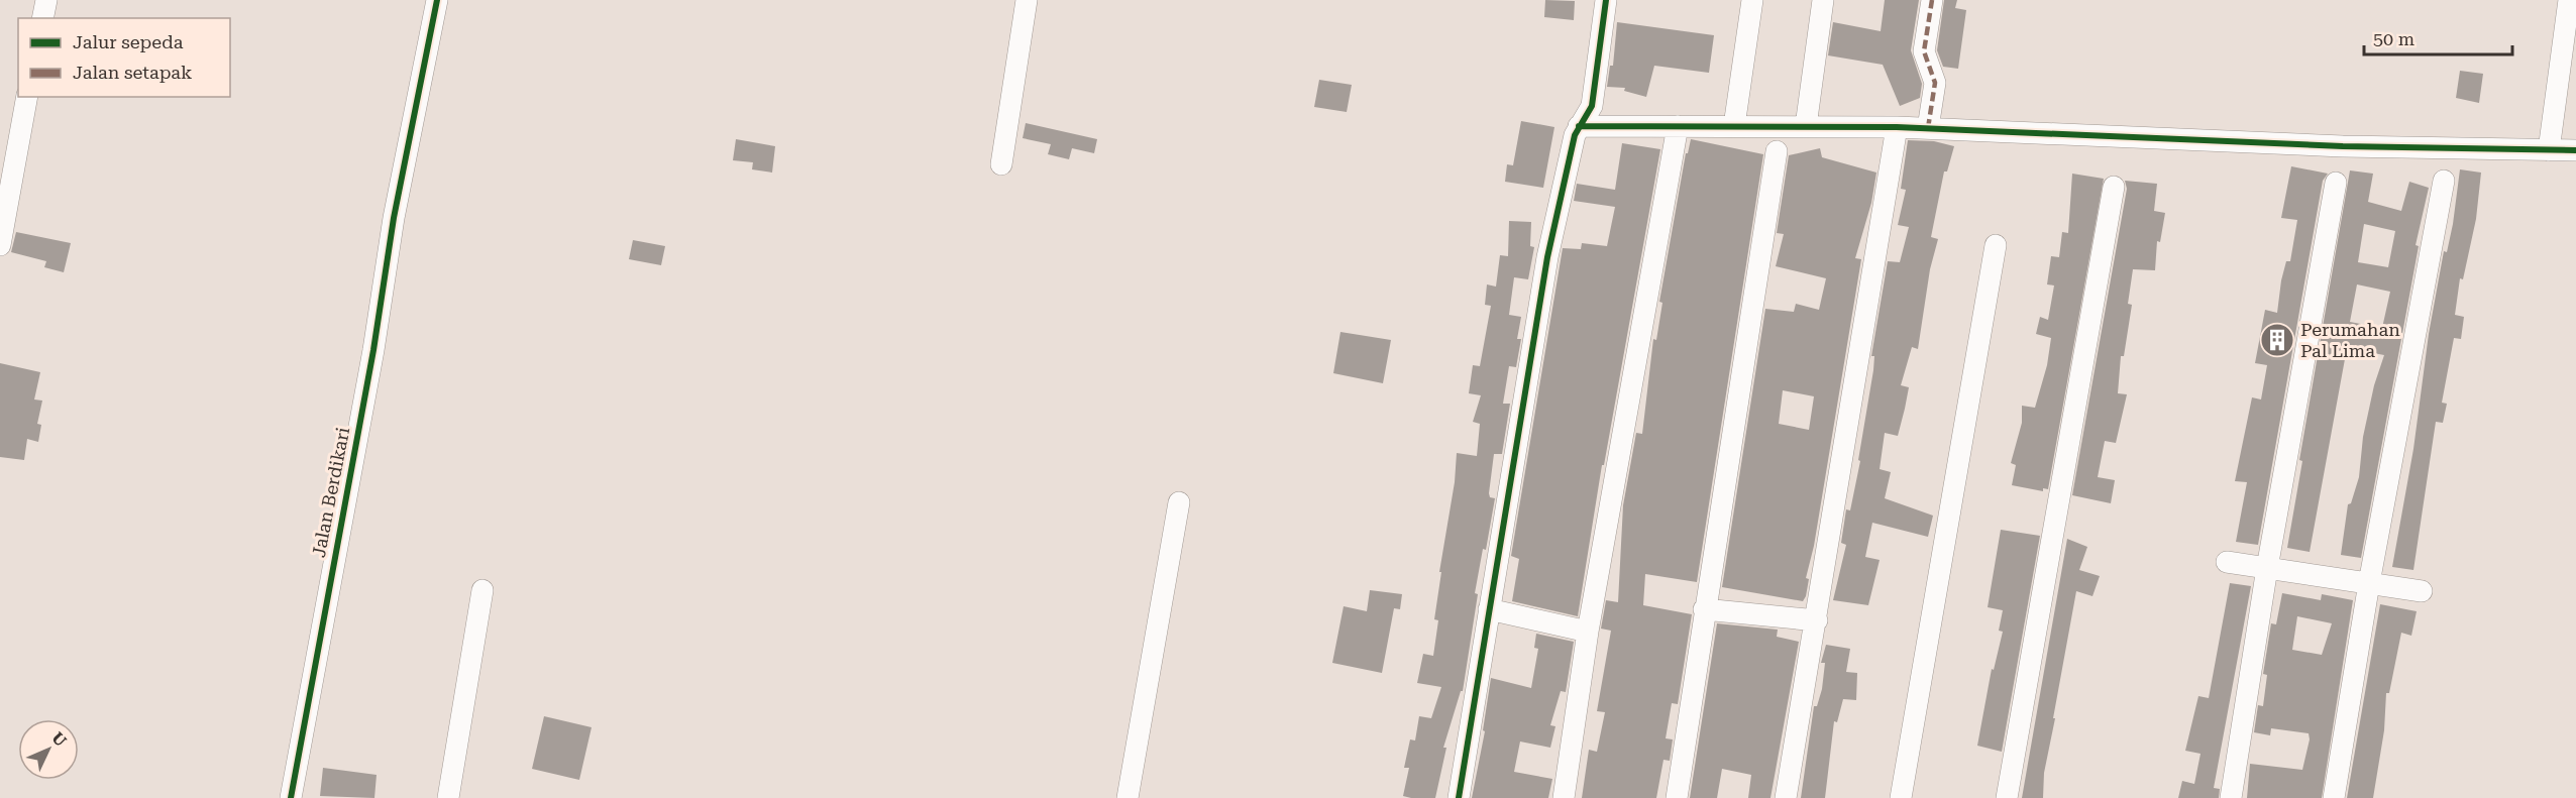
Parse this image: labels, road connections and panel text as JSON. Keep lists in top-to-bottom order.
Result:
{
  "streets": {
    "street": ["Jalan Berdikari"]
  },
  "places": {
    "building": ["Perumahan Pal Lima"]
  },
  "legend": ["Jalur sepeda", "Jalan setapak"],
  "scale_bar": "50 m",
  "north": "top right"
}
